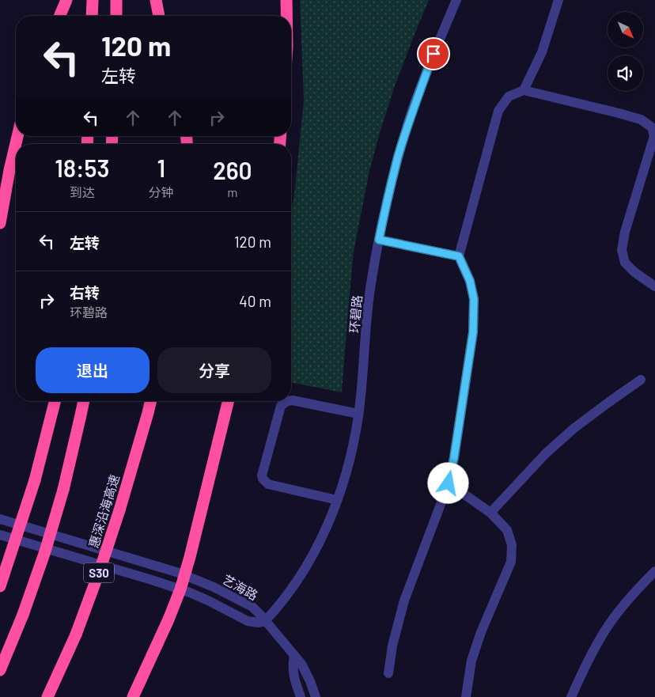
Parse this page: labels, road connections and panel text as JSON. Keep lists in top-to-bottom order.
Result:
{
  "streets": {
    "highway": ["惠深沿海高速", "S30"],
    "street": ["环碧路", "艺海路"]
  },
  "crossings": [
    ["环碧路", "艺海路"]
  ],
  "north": "bottom right",
  "page": {
    "turn": ["120 m", "左转"],
    "eta": [
      "18:53",
      "到达",
      "1",
      "分钟",
      "260",
      "m"
    ],
    "list": [
      {
        "name": "左转",
        "value": "120 m"
      },
      {
        "name": "右转",
        "note": "环碧路",
        "value": "40 m"
      }
    ],
    "buttons": ["退出", "分享"]
  }
}
